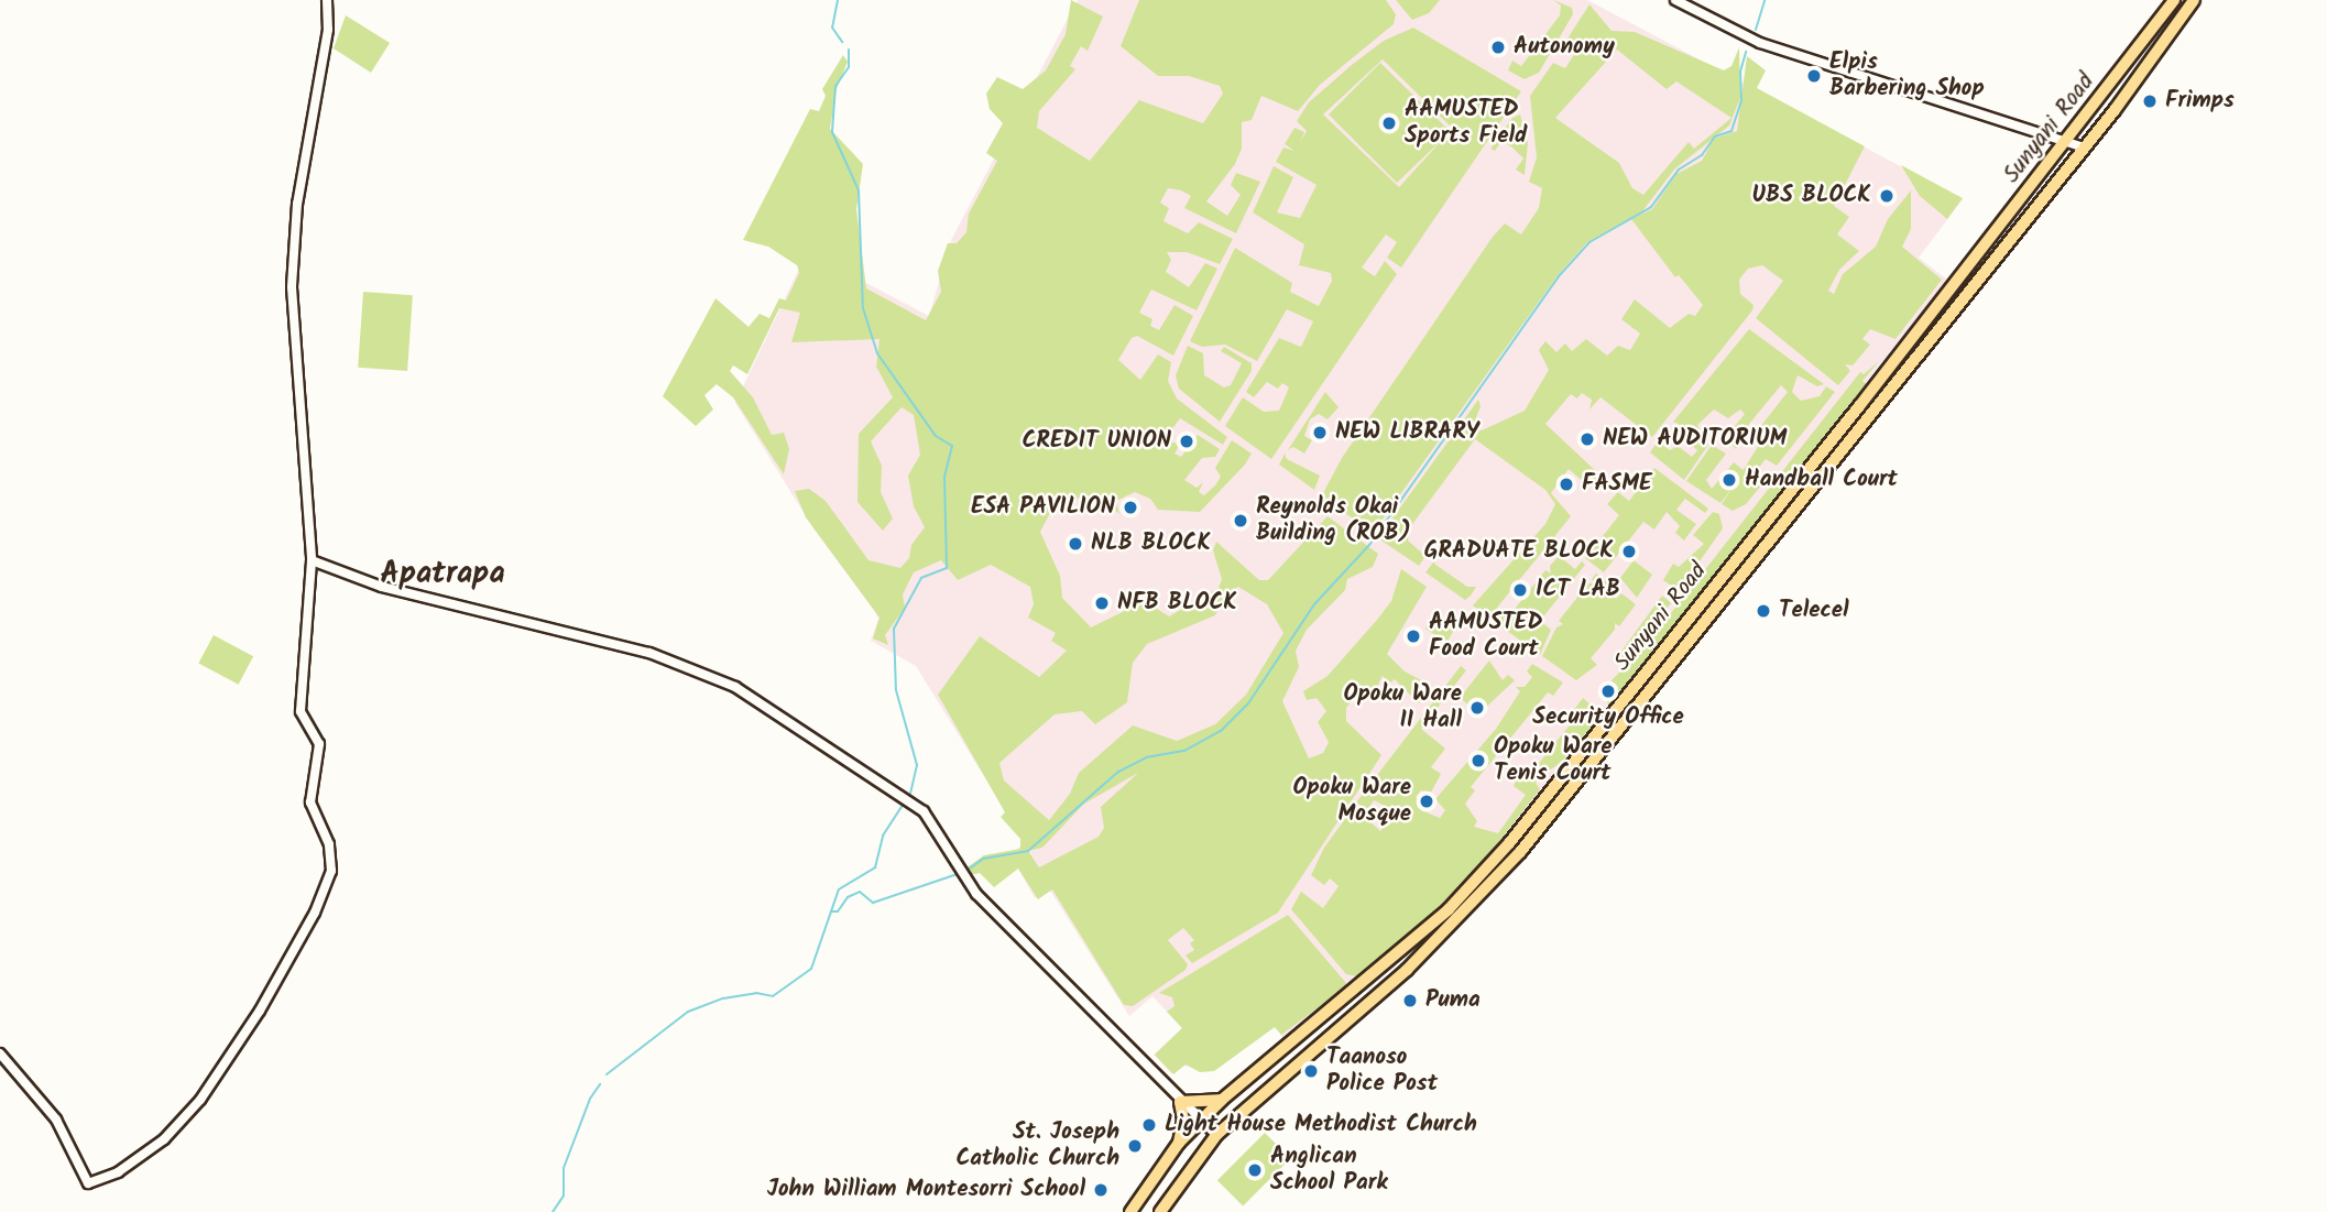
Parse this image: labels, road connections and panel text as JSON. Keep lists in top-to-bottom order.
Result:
{
  "streets": {
    "main road": ["Sunyani Road"]
  },
  "districts": ["Apatrapa"],
  "places": [
    "Autonomy",
    "Elpis Barbering Shop",
    "Frimps",
    "AAMUSTED Sports Field",
    "UBS BLOCK",
    "NEW LIBRARY",
    "NEW AUDITORIUM",
    "CREDIT UNION",
    "Handball Court",
    "FASME",
    "ESA PAVILION",
    "Reynolds Okai Building (ROB)",
    "NLB BLOCK",
    "GRADUATE BLOCK",
    "ICT LAB",
    "NFB BLOCK",
    "Telecel",
    "AAMUSTED Food Court",
    "Security Office",
    "Opoku Ware II Hall",
    "Opoku Ware Tenis Court",
    "Opoku Ware Mosque",
    "Puma",
    "Taanoso Police Post",
    "Light House Methodist Church",
    "St. Joseph Catholic Church",
    "Anglican School Park",
    "John William Montesorri School"
  ]
}
